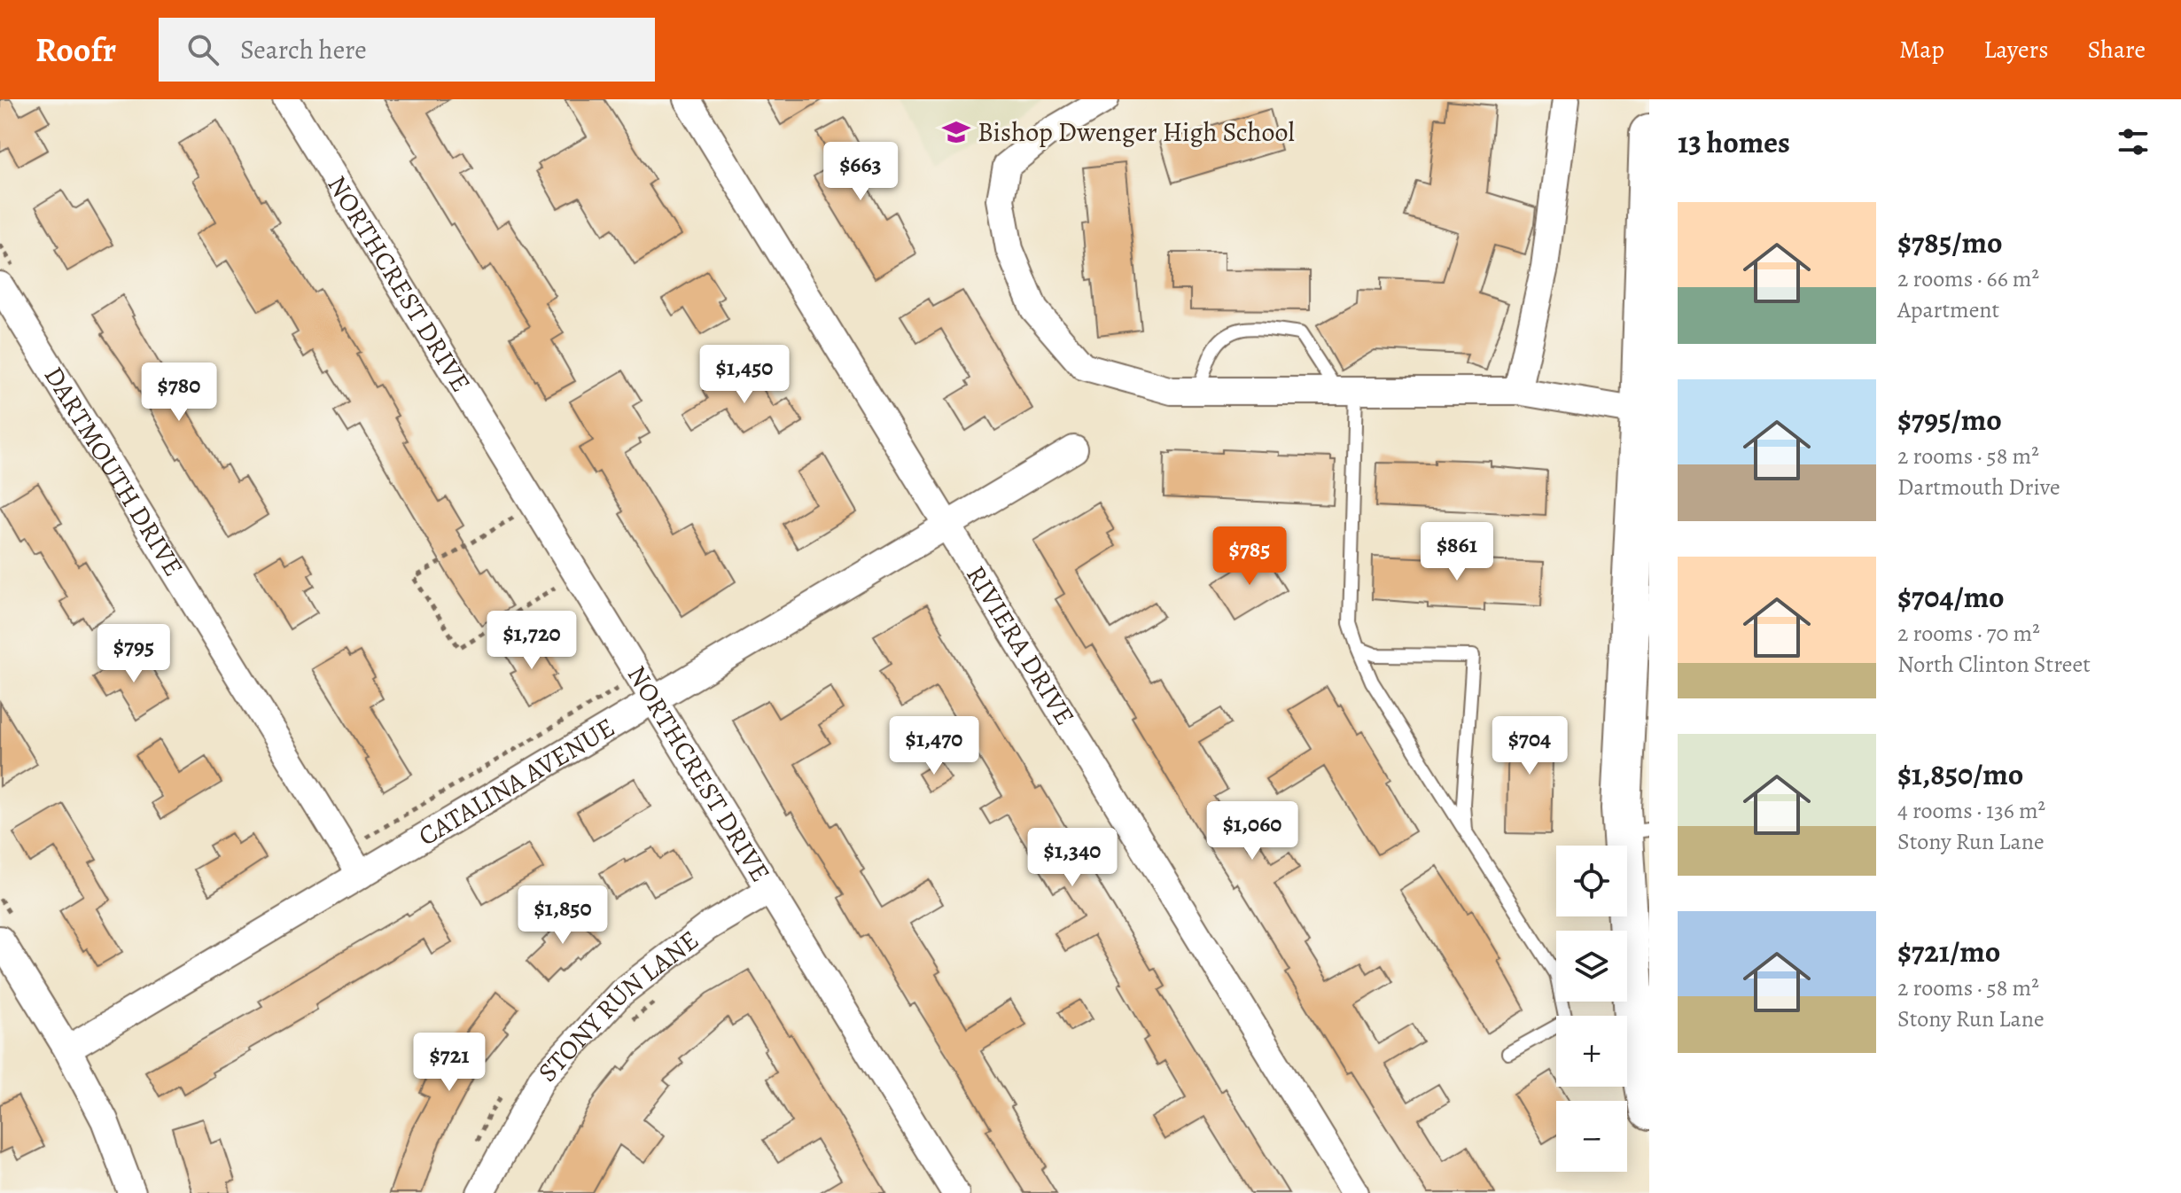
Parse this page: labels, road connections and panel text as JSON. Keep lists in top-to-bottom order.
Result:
{
  "streets": {
    "street": [
      "NORTHCREST DRIVE",
      "DARTMOUTH DRIVE",
      "RIVIERA DRIVE",
      "CATALINA AVENUE",
      "STONY RUN LANE"
    ]
  },
  "crossings": [
    ["NORTHCREST DRIVE", "CATALINA AVENUE"],
    ["NORTHCREST DRIVE", "STONY RUN LANE"],
    ["DARTMOUTH DRIVE", "CATALINA AVENUE"],
    ["RIVIERA DRIVE", "CATALINA AVENUE"]
  ],
  "places": {
    "school or university": ["Bishop Dwenger High School"]
  },
  "page": {
    "header": "Roofr",
    "search": "Search here",
    "nav": ["Map", "Layers", "Share"],
    "heading": "13 homes",
    "price": [
      "$663",
      "$1,450",
      "$780",
      "$861",
      "$785",
      "$1,720",
      "$795",
      "$1,470",
      "$704",
      "$1,060",
      "$1,340",
      "$1,850",
      "$721"
    ],
    "list": [
      {
        "name": "$785/mo",
        "note": "2 rooms · 66 m² · Apartment"
      },
      {
        "name": "$795/mo",
        "note": "2 rooms · 58 m² · Dartmouth Drive"
      },
      {
        "name": "$704/mo",
        "note": "2 rooms · 70 m² · North Clinton Street"
      },
      {
        "name": "$1,850/mo",
        "note": "4 rooms · 136 m² · Stony Run Lane"
      },
      {
        "name": "$721/mo",
        "note": "2 rooms · 58 m² · Stony Run Lane"
      }
    ],
    "map_buttons": ["+", "−"]
  }
}
